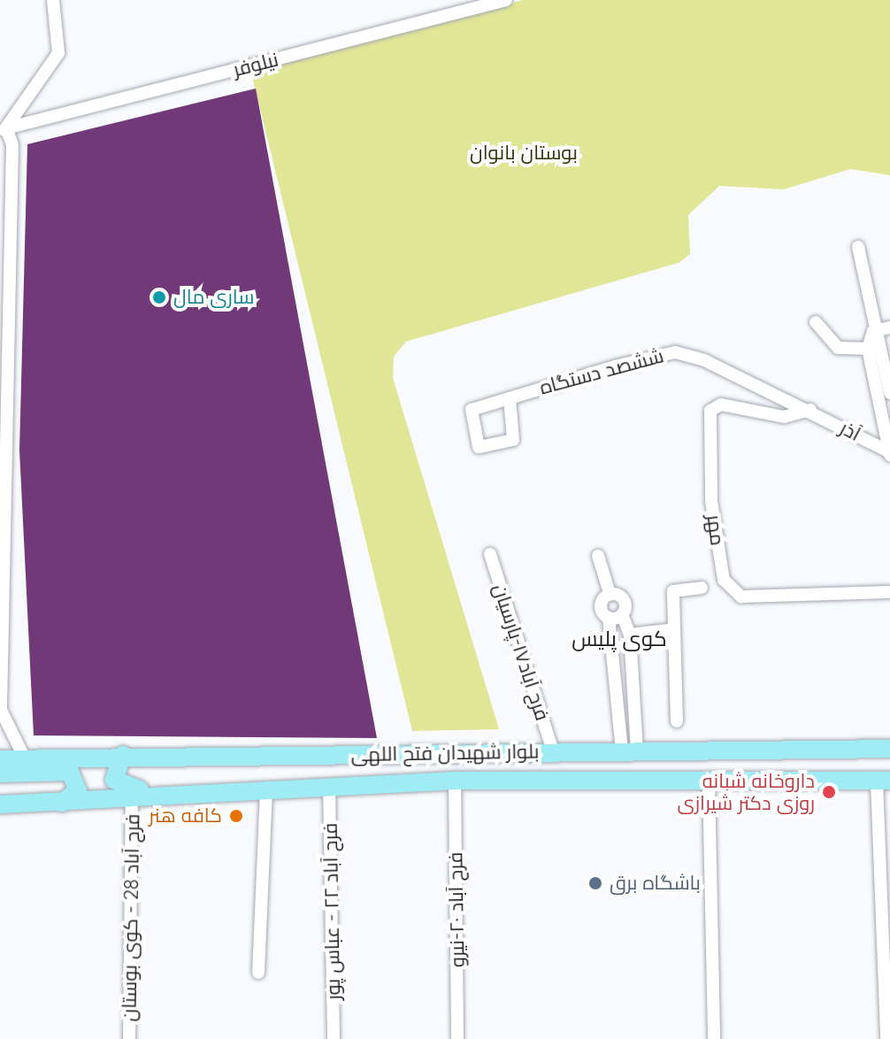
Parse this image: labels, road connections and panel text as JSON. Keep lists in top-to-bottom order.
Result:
{
  "streets": {
    "main road": ["بلوار شهیدان فتح اللهی"],
    "street": [
      "نیلوفر",
      "ششصد دستگاه",
      "آذر",
      "مهر",
      "فرح آباد۱۷-پارسیان",
      "فرح آباد ۲۰-نیرو",
      "فرح آباد ۲۲ - عباس پور",
      "فرح آباد 28 - کوی بوستان"
    ]
  },
  "crossings": [
    ["ششصد دستگاه", "آذر"],
    ["ششصد دستگاه", "مهر"],
    ["آذر", "مهر"],
    ["فرح آباد۱۷-پارسیان", "بلوار شهیدان فتح اللهی"],
    ["بلوار شهیدان فتح اللهی", "فرح آباد ۲۰-نیرو"],
    ["بلوار شهیدان فتح اللهی", "فرح آباد ۲۲ - عباس پور"],
    ["بلوار شهیدان فتح اللهی", "فرح آباد 28 - کوی بوستان"]
  ],
  "districts": ["کوی پلیس"],
  "parks": ["بوستان بانوان"],
  "places": [
    "ساری مال",
    "داروخانه شبانه روزی دکتر شیرازی",
    "کافه هنر",
    "باشگاه برق"
  ]
}
